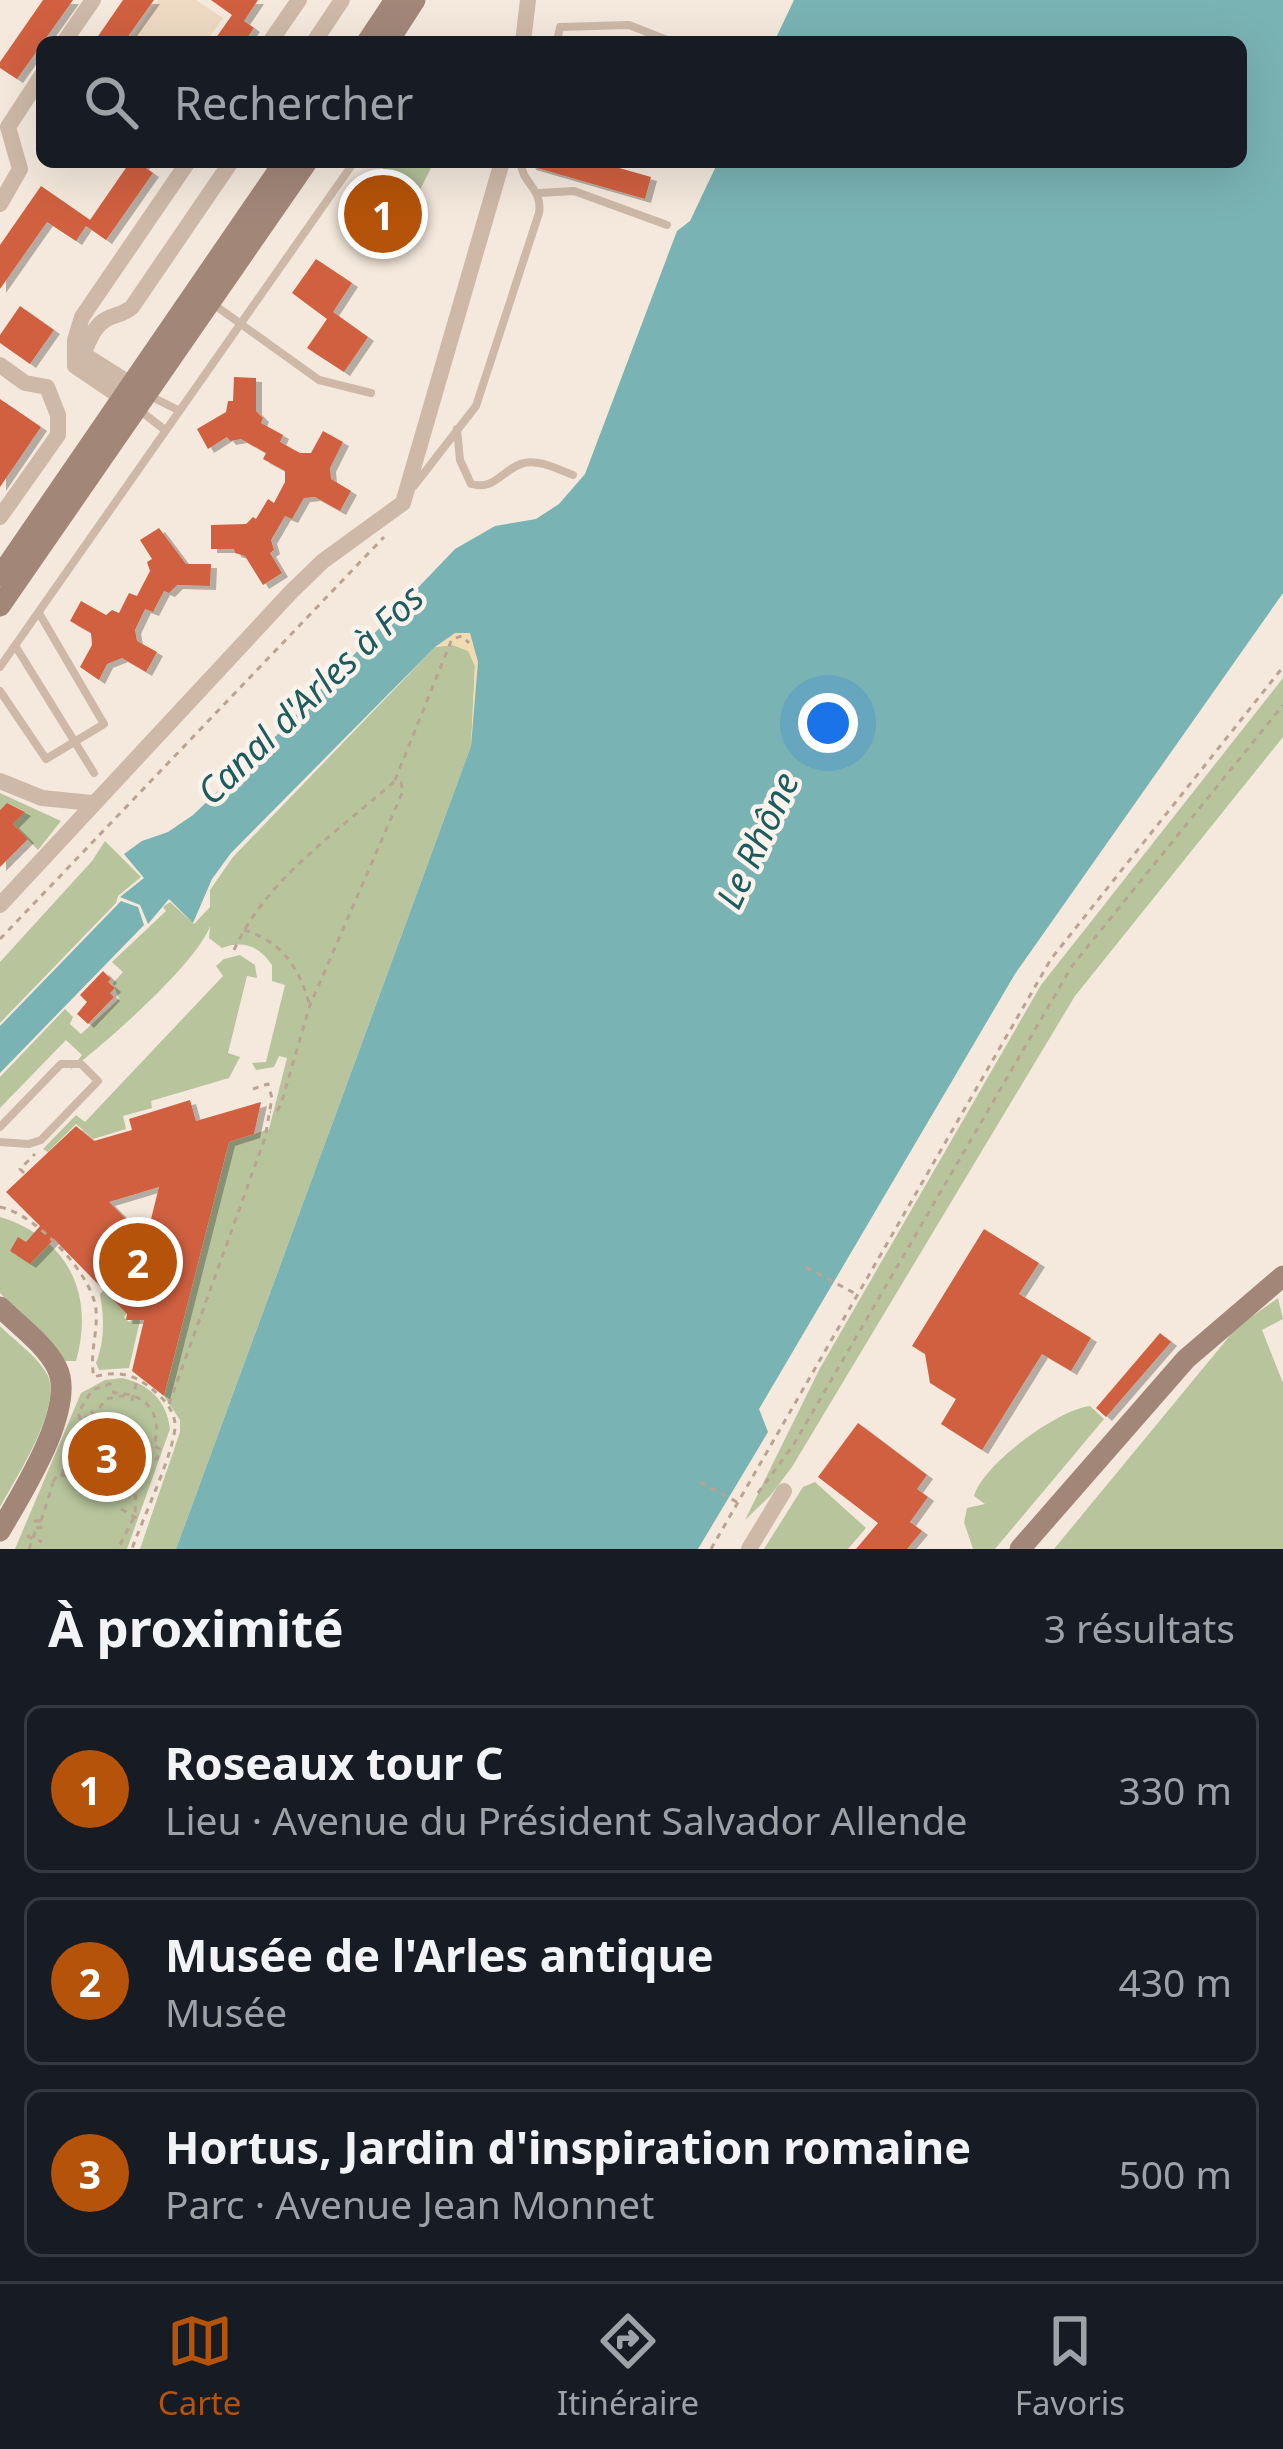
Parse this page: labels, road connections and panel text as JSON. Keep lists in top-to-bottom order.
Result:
{
  "water": ["Canal d'Arles à Fos", "Le Rhône"],
  "page": {
    "search": "Rechercher",
    "pins": ["1", "2", "3"],
    "heading": ["À proximité", "3 résultats"],
    "list": [
      {
        "mark": "1",
        "name": "Roseaux tour C",
        "note": "Lieu · Avenue du Président Salvador Allende",
        "value": "330 m"
      },
      {
        "mark": "2",
        "name": "Musée de l'Arles antique",
        "note": "Musée",
        "value": "430 m"
      },
      {
        "mark": "3",
        "name": "Hortus, Jardin d'inspiration romaine",
        "note": "Parc · Avenue Jean Monnet",
        "value": "500 m"
      }
    ],
    "nav": ["Carte", "Itinéraire", "Favoris"]
  }
}
